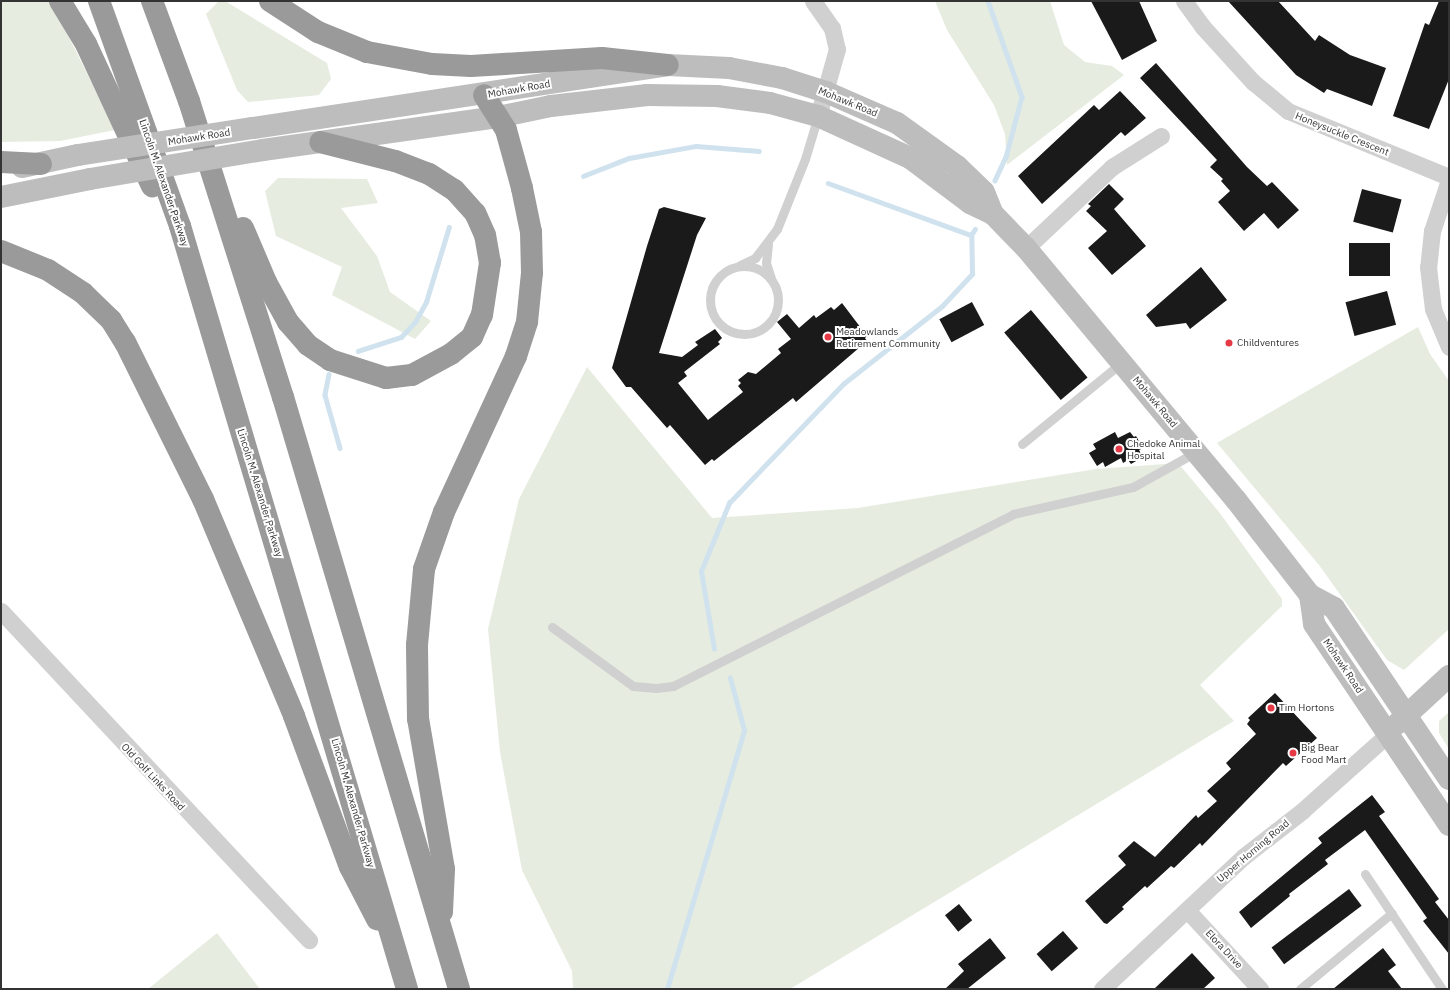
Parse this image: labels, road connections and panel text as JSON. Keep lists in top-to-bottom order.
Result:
{
  "streets": {
    "highway": ["Lincoln M. Alexander Parkway"],
    "main road": ["Mohawk Road", "Upper Horning Road"],
    "street": ["Honeysuckle Crescent", "Old Golf Links Road", "Elora Drive"]
  },
  "crossings": [
    ["Mohawk Road", "Upper Horning Road"],
    ["Upper Horning Road", "Elora Drive"]
  ],
  "places": [
    "Meadowlands Retirement Community",
    "Childventures",
    "Chedoke Animal Hospital",
    "Tim Hortons",
    "Big Bear Food Mart"
  ]
}
